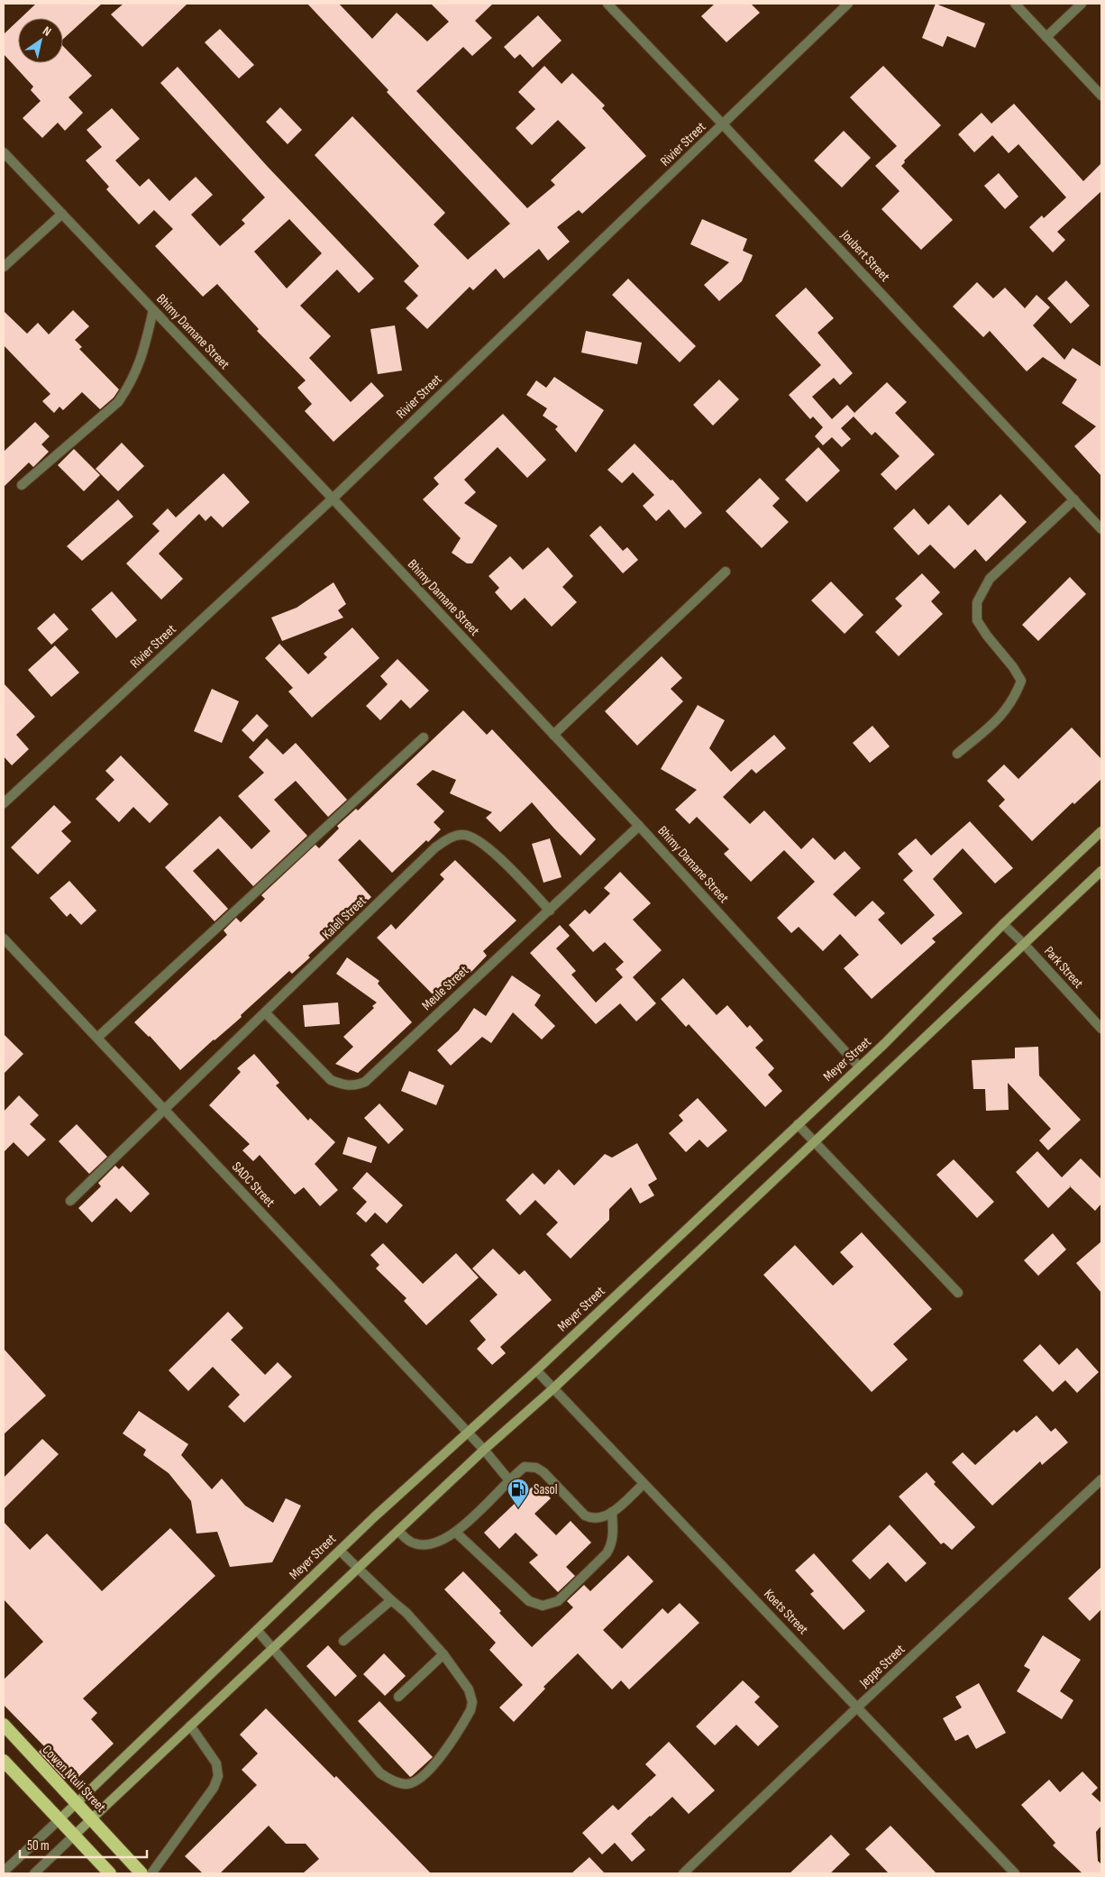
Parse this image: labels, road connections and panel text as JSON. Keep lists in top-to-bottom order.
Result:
{
  "streets": {
    "highway": ["Cowen Ntuli Street"],
    "main road": ["Meyer Street"],
    "street": [
      "Rivier Street",
      "Joubert Street",
      "Bhimy Damane Street",
      "Kalell Street",
      "Park Street",
      "Meule Street",
      "SADC Street",
      "Koets Street",
      "Jeppe Street"
    ]
  },
  "crossings": [
    ["Rivier Street", "Joubert Street"],
    ["Rivier Street", "Bhimy Damane Street"],
    ["Bhimy Damane Street", "Meule Street"],
    ["Bhimy Damane Street", "Meyer Street"],
    ["Kalell Street", "Meule Street"],
    ["Kalell Street", "SADC Street"],
    ["Park Street", "Meyer Street"],
    ["Meyer Street", "SADC Street"],
    ["Meyer Street", "Koets Street"],
    ["Meyer Street", "Cowen Ntuli Street"],
    ["Koets Street", "Jeppe Street"]
  ],
  "places": {
    "fuel station": ["Sasol"]
  },
  "scale_bar": "50 m",
  "north": "top right"
}
